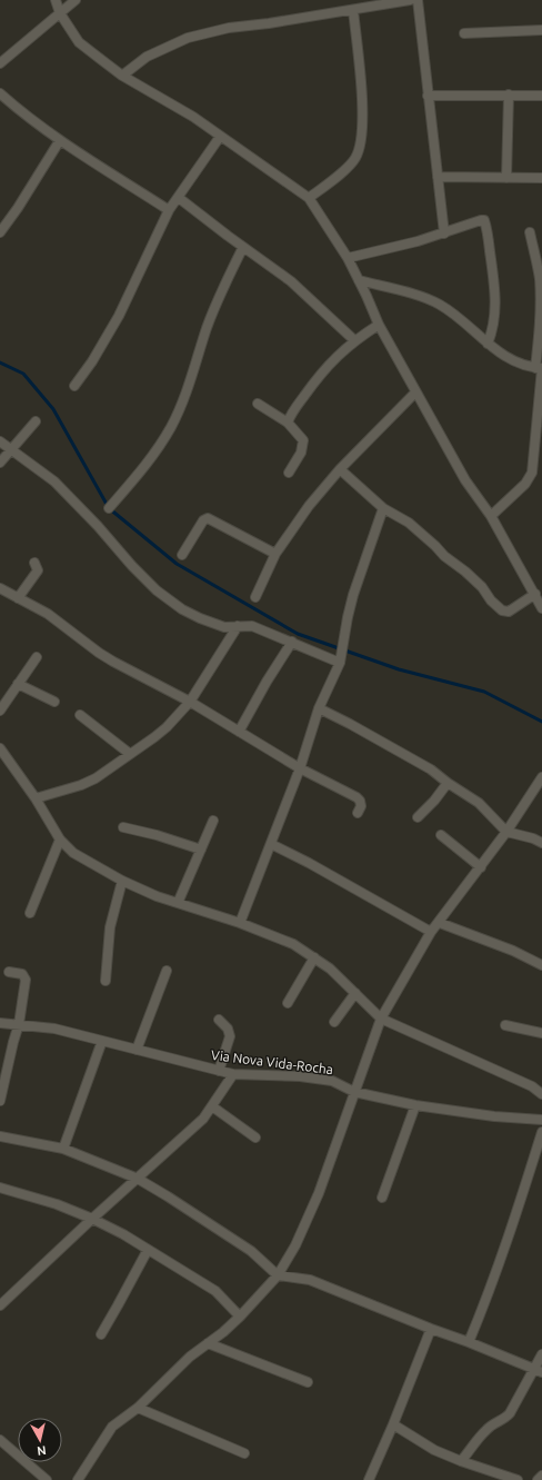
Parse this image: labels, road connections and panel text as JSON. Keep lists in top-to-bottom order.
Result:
{
  "streets": {
    "street": ["Via Nova Vida-Rocha"]
  },
  "north": "bottom"
}
